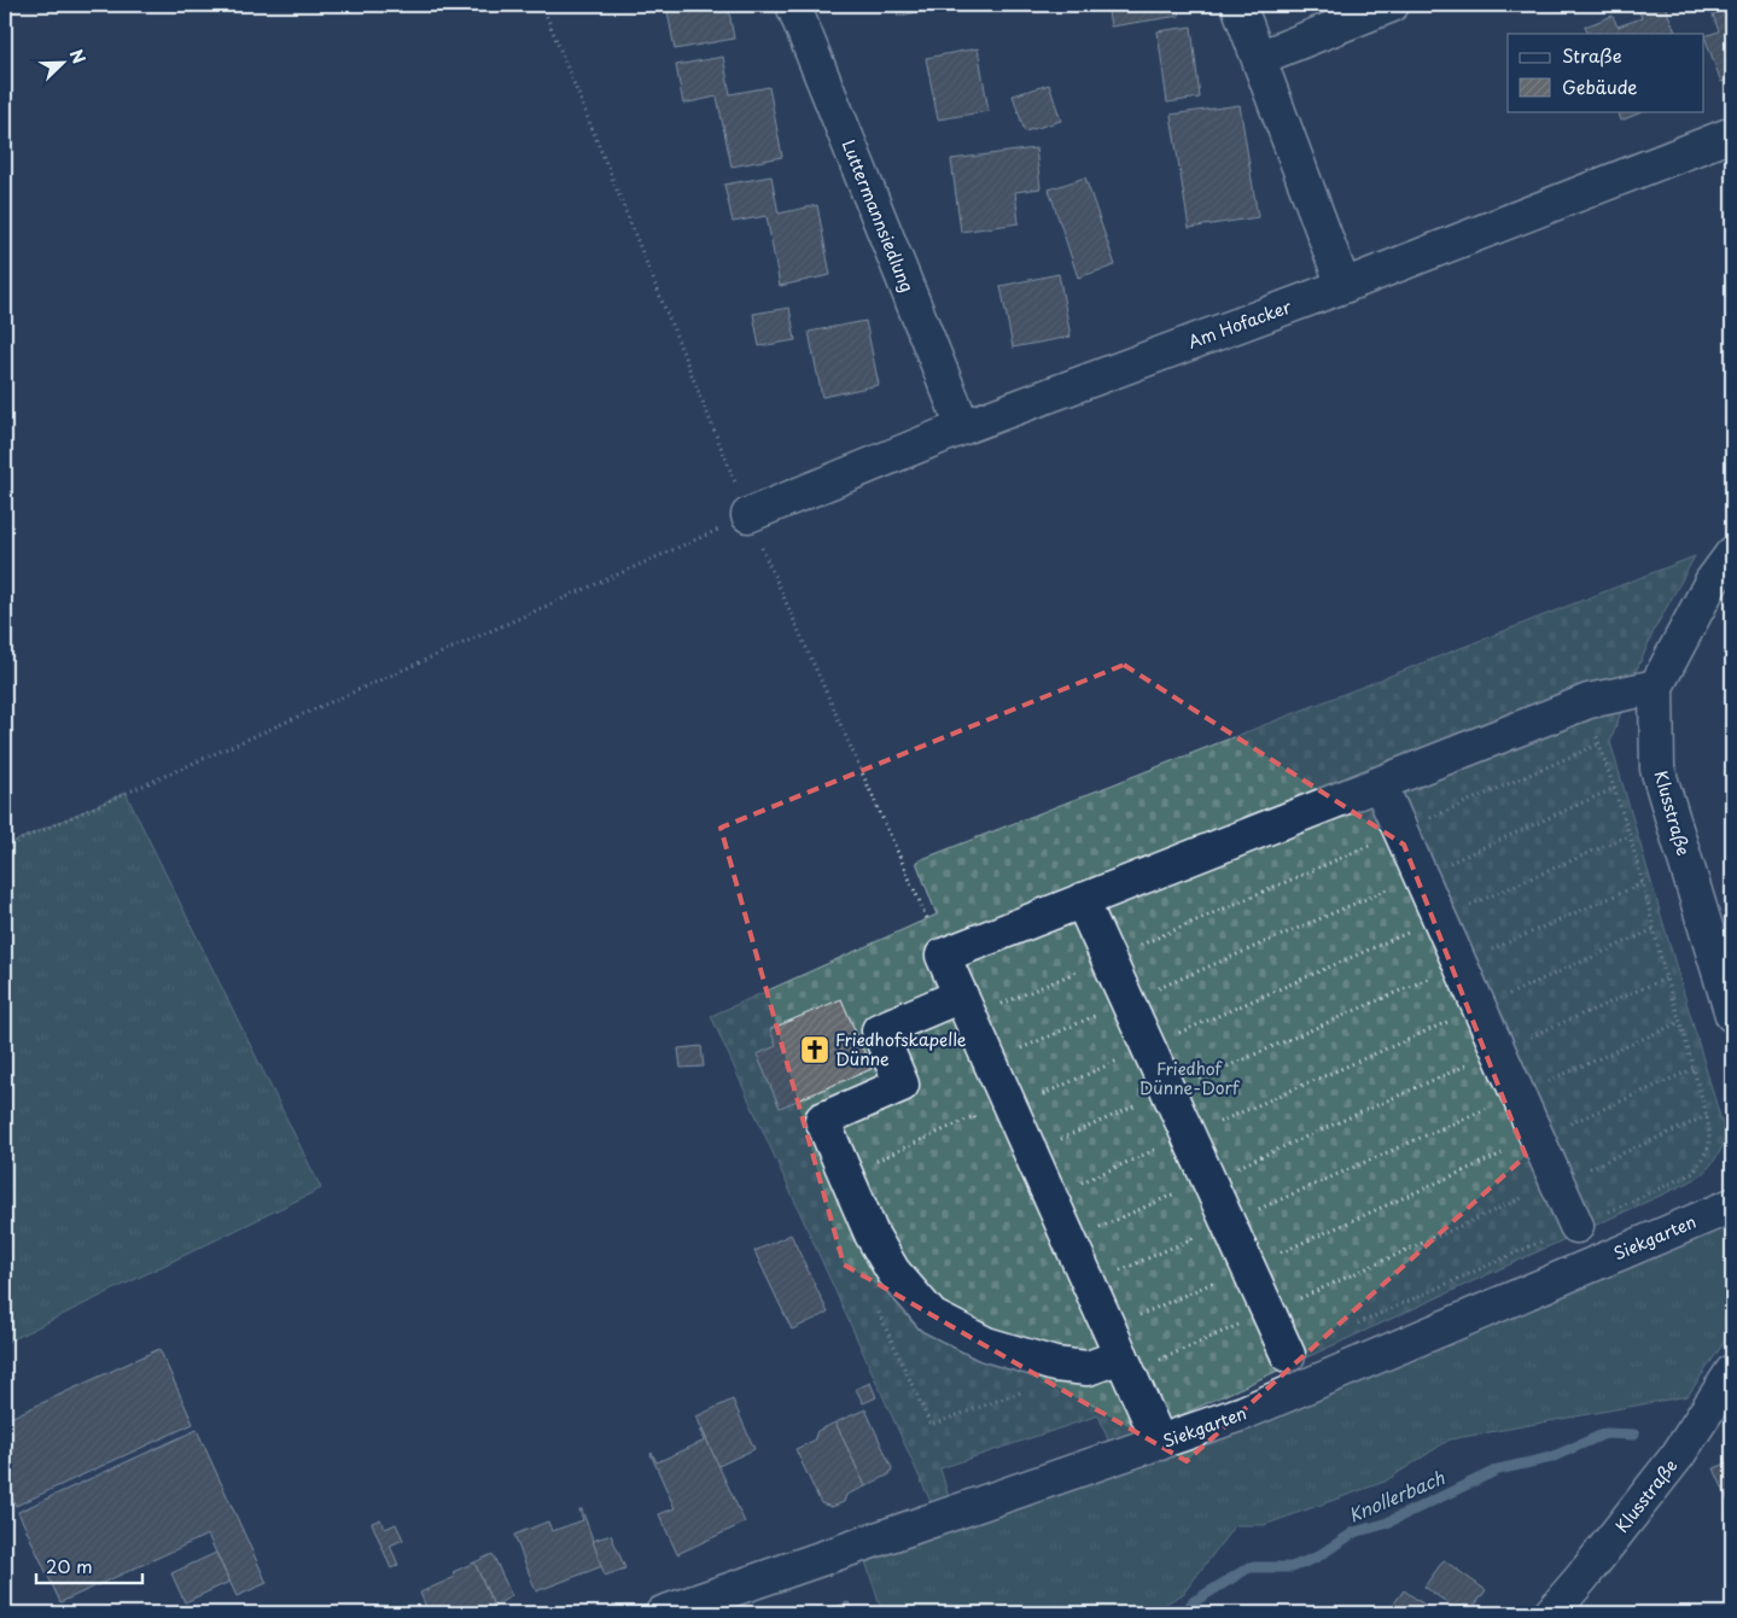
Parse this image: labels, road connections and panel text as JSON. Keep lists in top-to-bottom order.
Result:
{
  "streets": {
    "street": [
      "Luttermannsiedlung",
      "Am Hofacker",
      "Klusstraße",
      "Siekgarten"
    ]
  },
  "crossings": [
    ["Luttermannsiedlung", "Am Hofacker"]
  ],
  "water": ["Knollerbach"],
  "parks": ["Friedhof Dünne-Dorf"],
  "places": {
    "church": ["Friedhofskapelle Dünne"]
  },
  "legend": ["Straße", "Gebäude"],
  "scale_bar": "20 m",
  "north": "top right"
}
